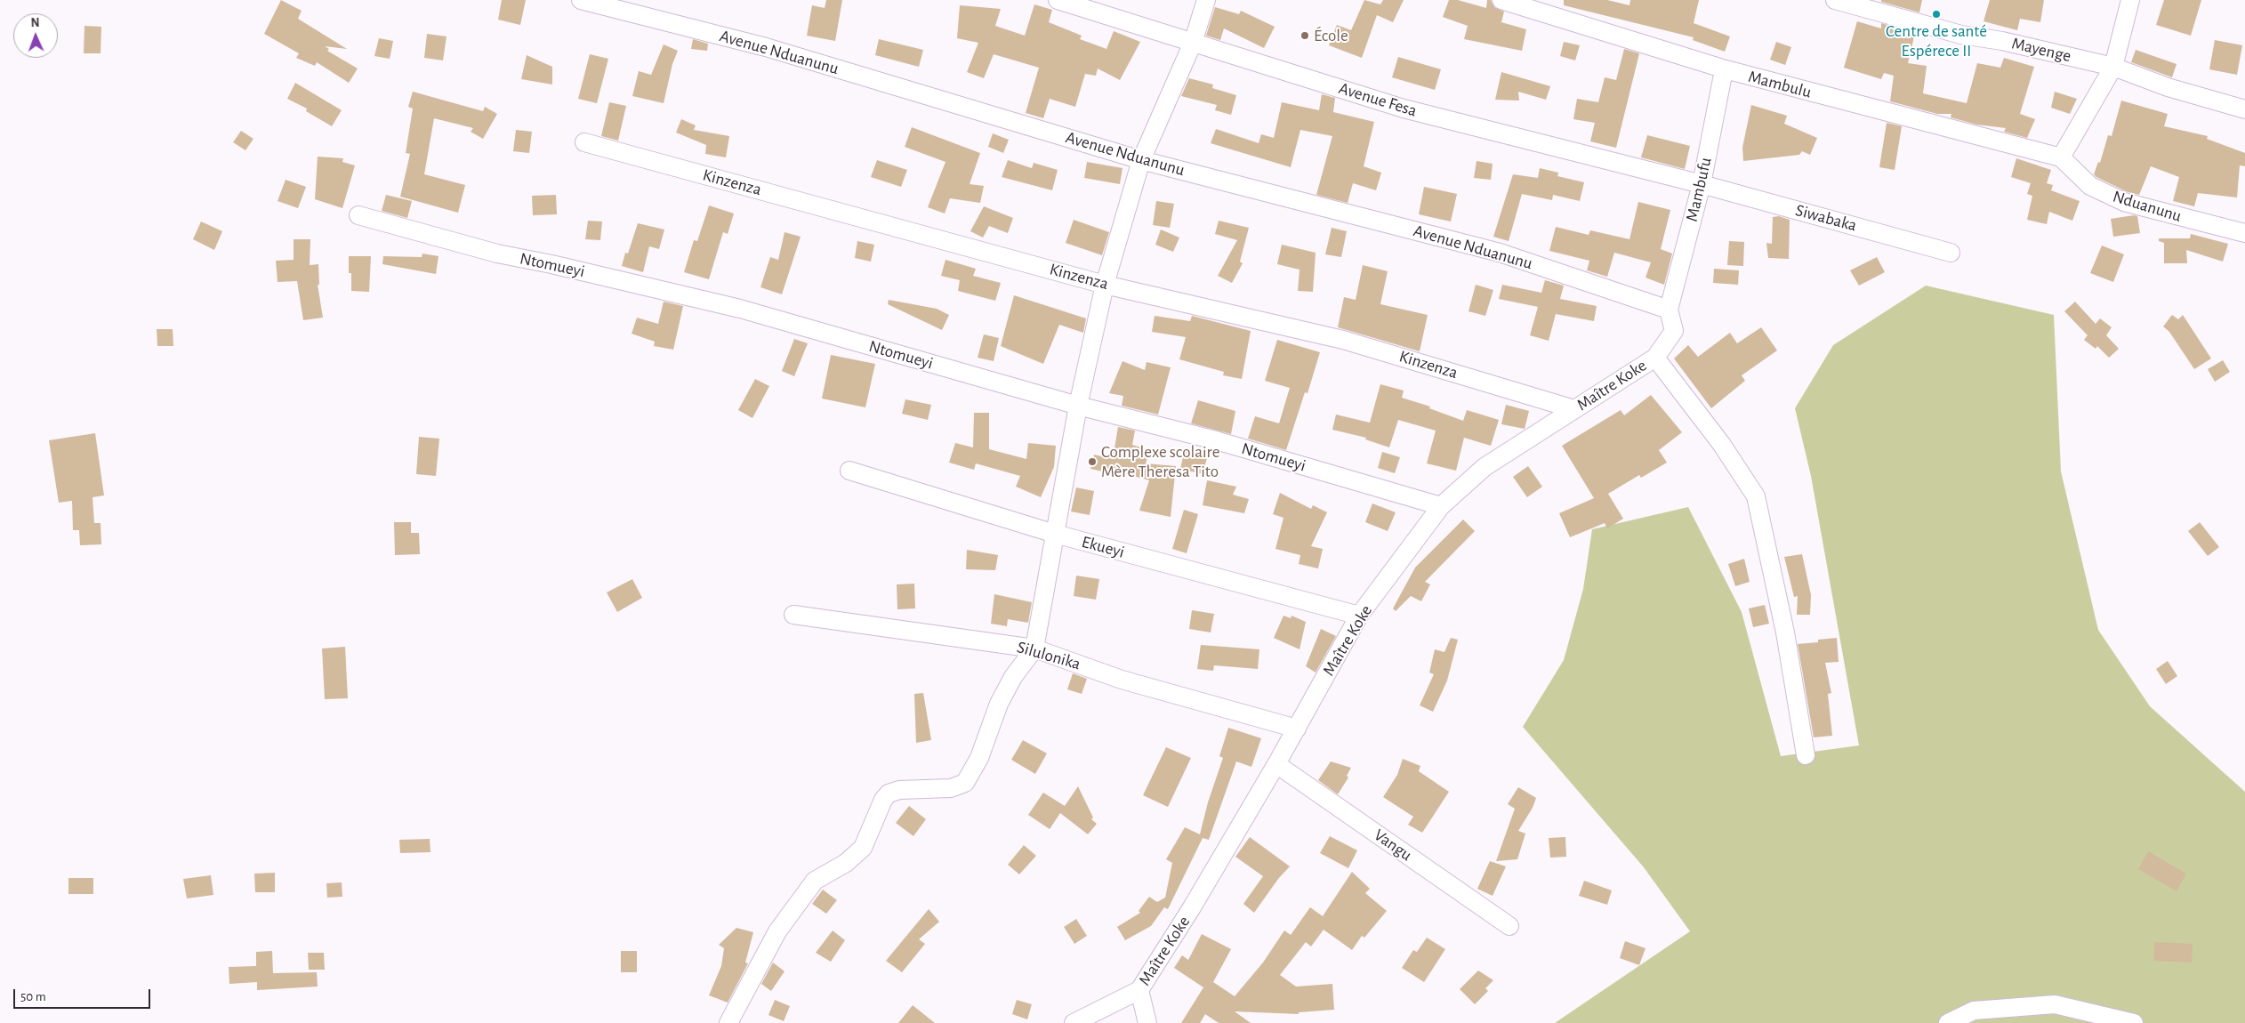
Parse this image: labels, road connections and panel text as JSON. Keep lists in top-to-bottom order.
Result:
{
  "streets": {
    "street": [
      "Mayenge",
      "Avenue Nduanunu",
      "Mambulu",
      "Avenue Fesa",
      "Kinzenza",
      "Mambufu",
      "Nduanunu",
      "Siwabaka",
      "Ntomueyi",
      "Maître Koke",
      "Ekueyi",
      "Silulonika",
      "Vangu"
    ]
  },
  "crossings": [
    ["Avenue Nduanunu", "Mambufu"],
    ["Avenue Nduanunu", "Maître Koke"],
    ["Mambulu", "Mambufu"],
    ["Mambulu", "Nduanunu"],
    ["Avenue Fesa", "Mambufu"],
    ["Avenue Fesa", "Siwabaka"],
    ["Kinzenza", "Maître Koke"],
    ["Mambufu", "Siwabaka"],
    ["Mambufu", "Maître Koke"],
    ["Ntomueyi", "Maître Koke"],
    ["Maître Koke", "Ekueyi"],
    ["Maître Koke", "Silulonika"],
    ["Maître Koke", "Vangu"]
  ],
  "places": ["Centre de santé Espérece II", "École", "Complexe scolaire Mère Theresa Tito"],
  "scale_bar": "50 m",
  "north": "top"
}
